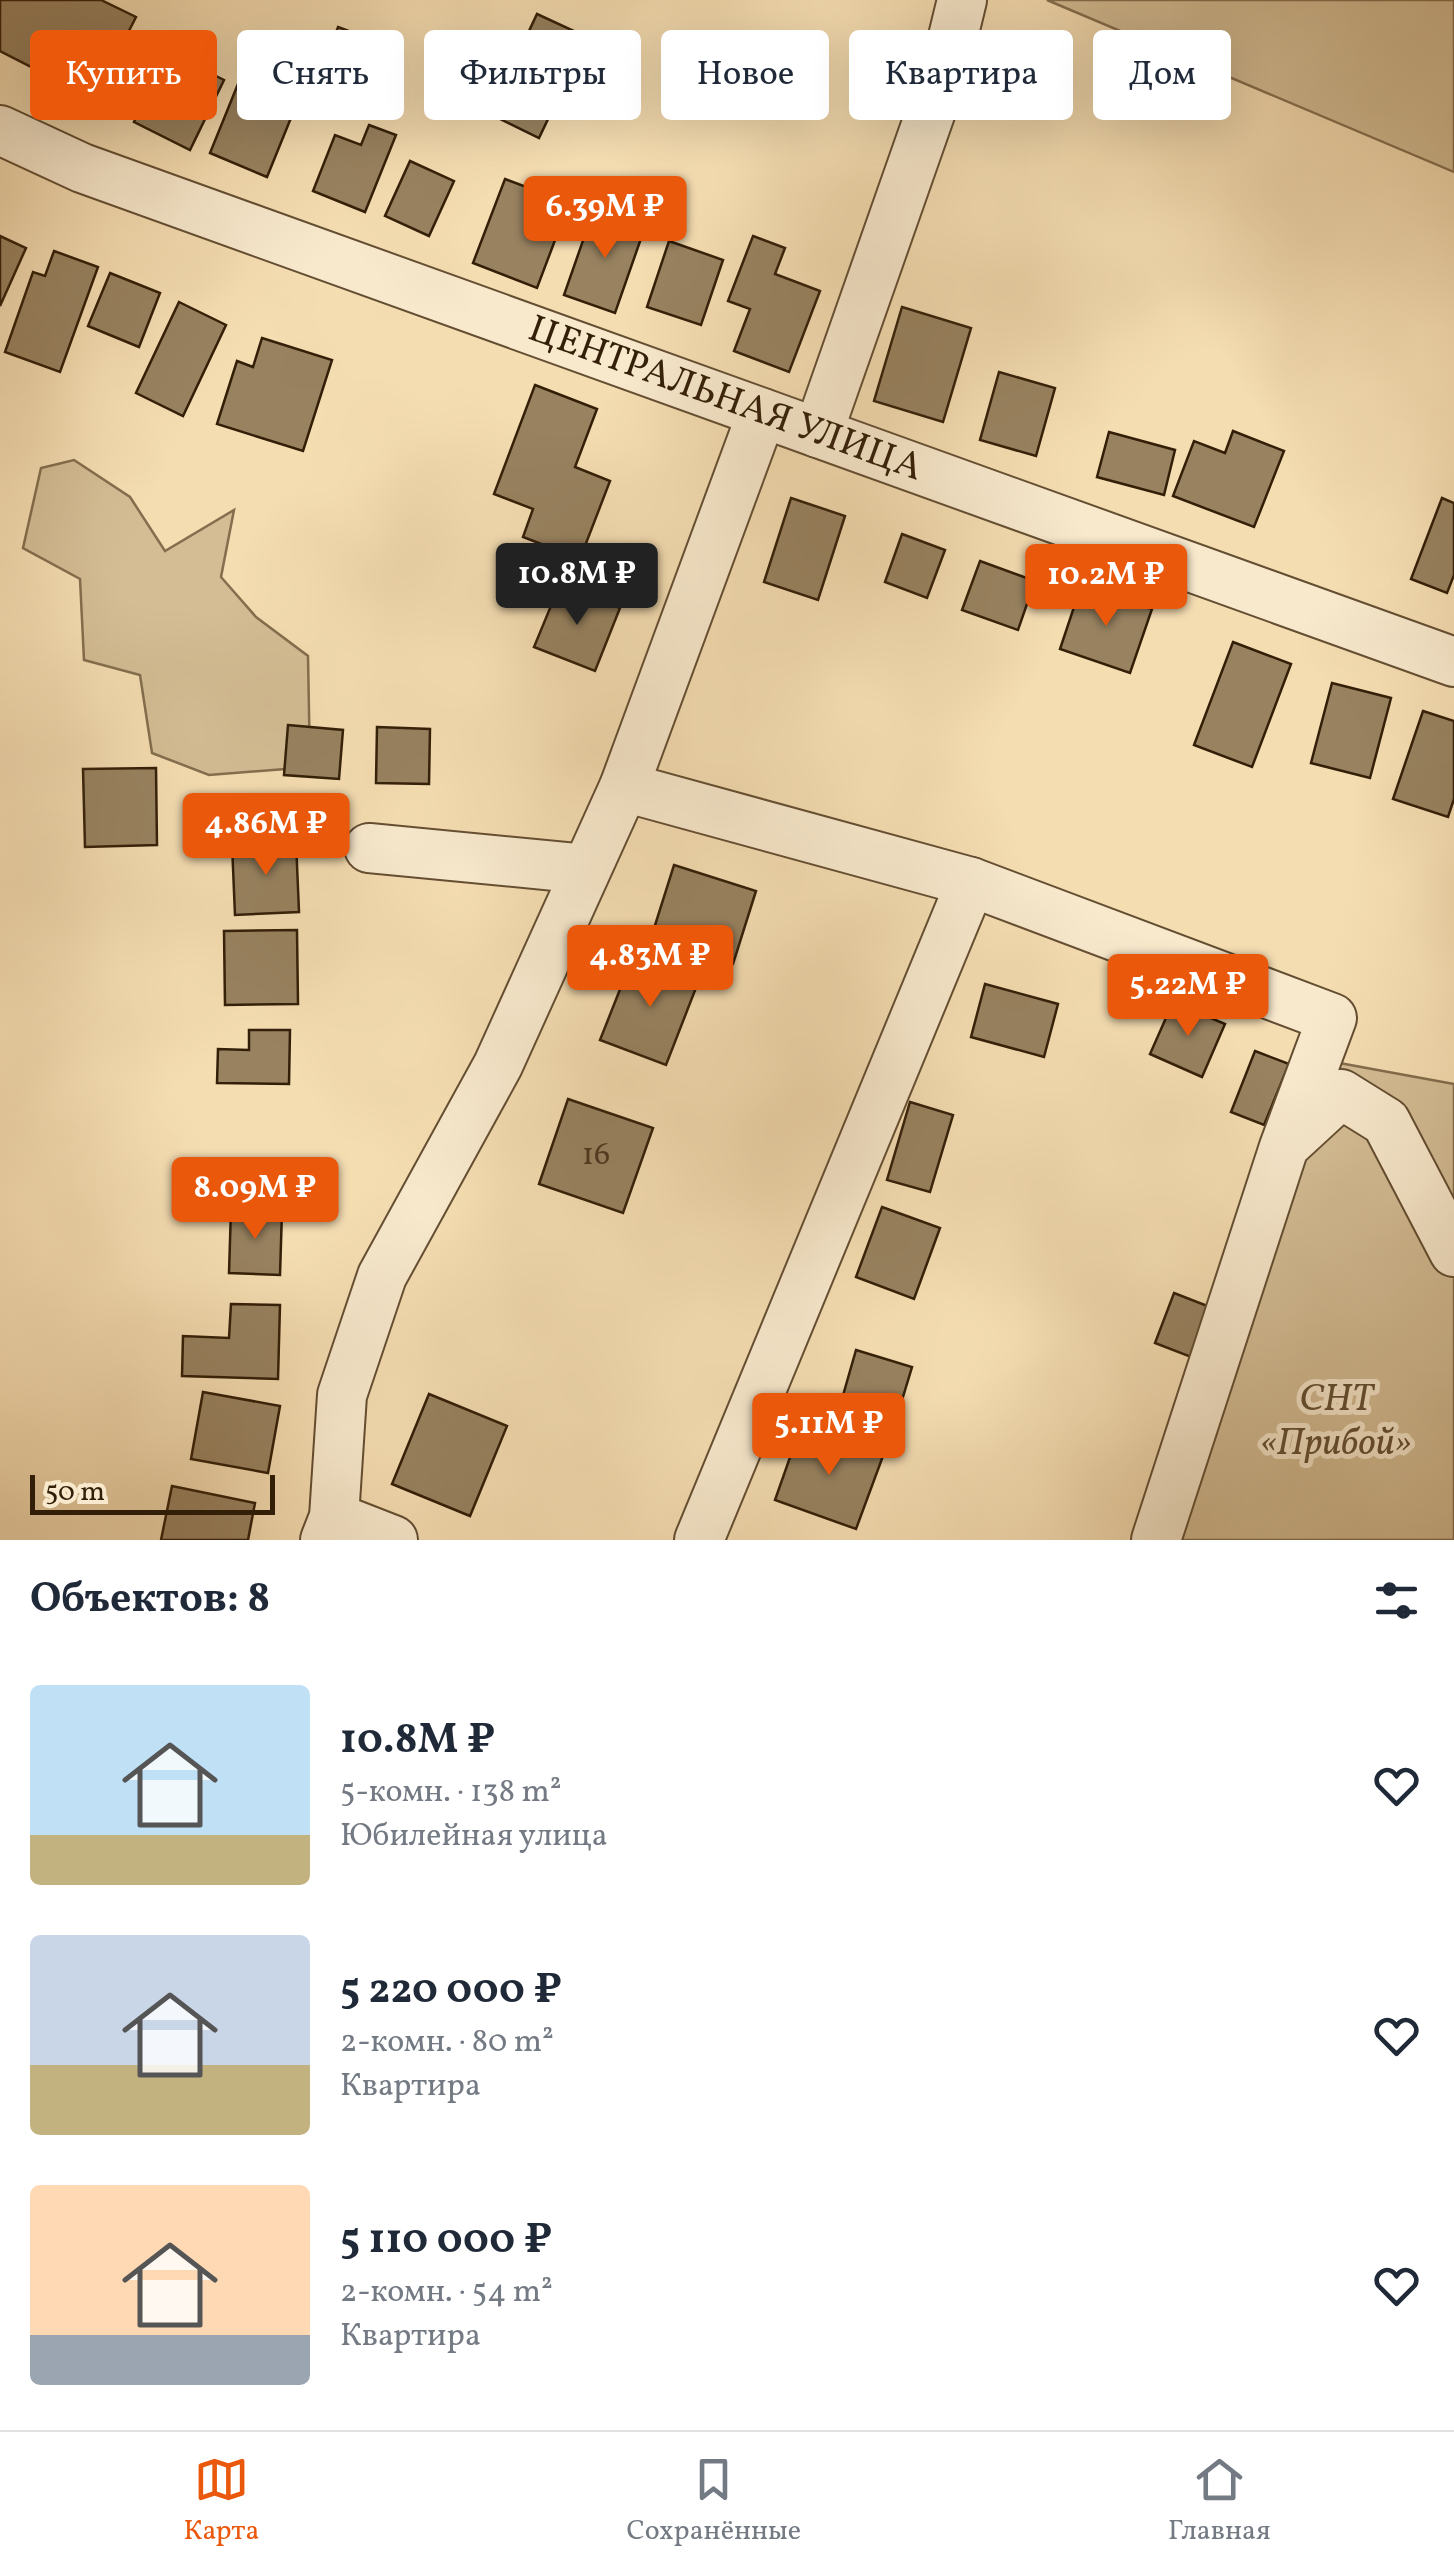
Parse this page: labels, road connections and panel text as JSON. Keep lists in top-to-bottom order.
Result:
{
  "streets": {
    "street": ["ЦЕНТРАЛЬНАЯ УЛИЦА"]
  },
  "parks": ["СНТ «Прибой»"],
  "house_numbers": ["16"],
  "scale_bar": "50 m",
  "page": {
    "chip": [
      "Купить",
      "Снять",
      "Фильтры",
      "Новое",
      "Квартира",
      "Дом"
    ],
    "price": [
      "6.39M ₽",
      "10.8M ₽",
      "10.2M ₽",
      "4.86M ₽",
      "4.83M ₽",
      "5.22M ₽",
      "8.09M ₽",
      "5.11M ₽"
    ],
    "scale": "50 m",
    "heading": "Объектов: 8",
    "list": [
      {
        "name": "10.8M ₽",
        "note": "5-комн. · 138 m² · Юбилейная улица"
      },
      {
        "name": "5 220 000 ₽",
        "note": "2-комн. · 80 m² · Квартира"
      },
      {
        "name": "5 110 000 ₽",
        "note": "2-комн. · 54 m² · Квартира"
      }
    ],
    "tabs": ["Карта", "Сохранённые", "Главная"]
  }
}
